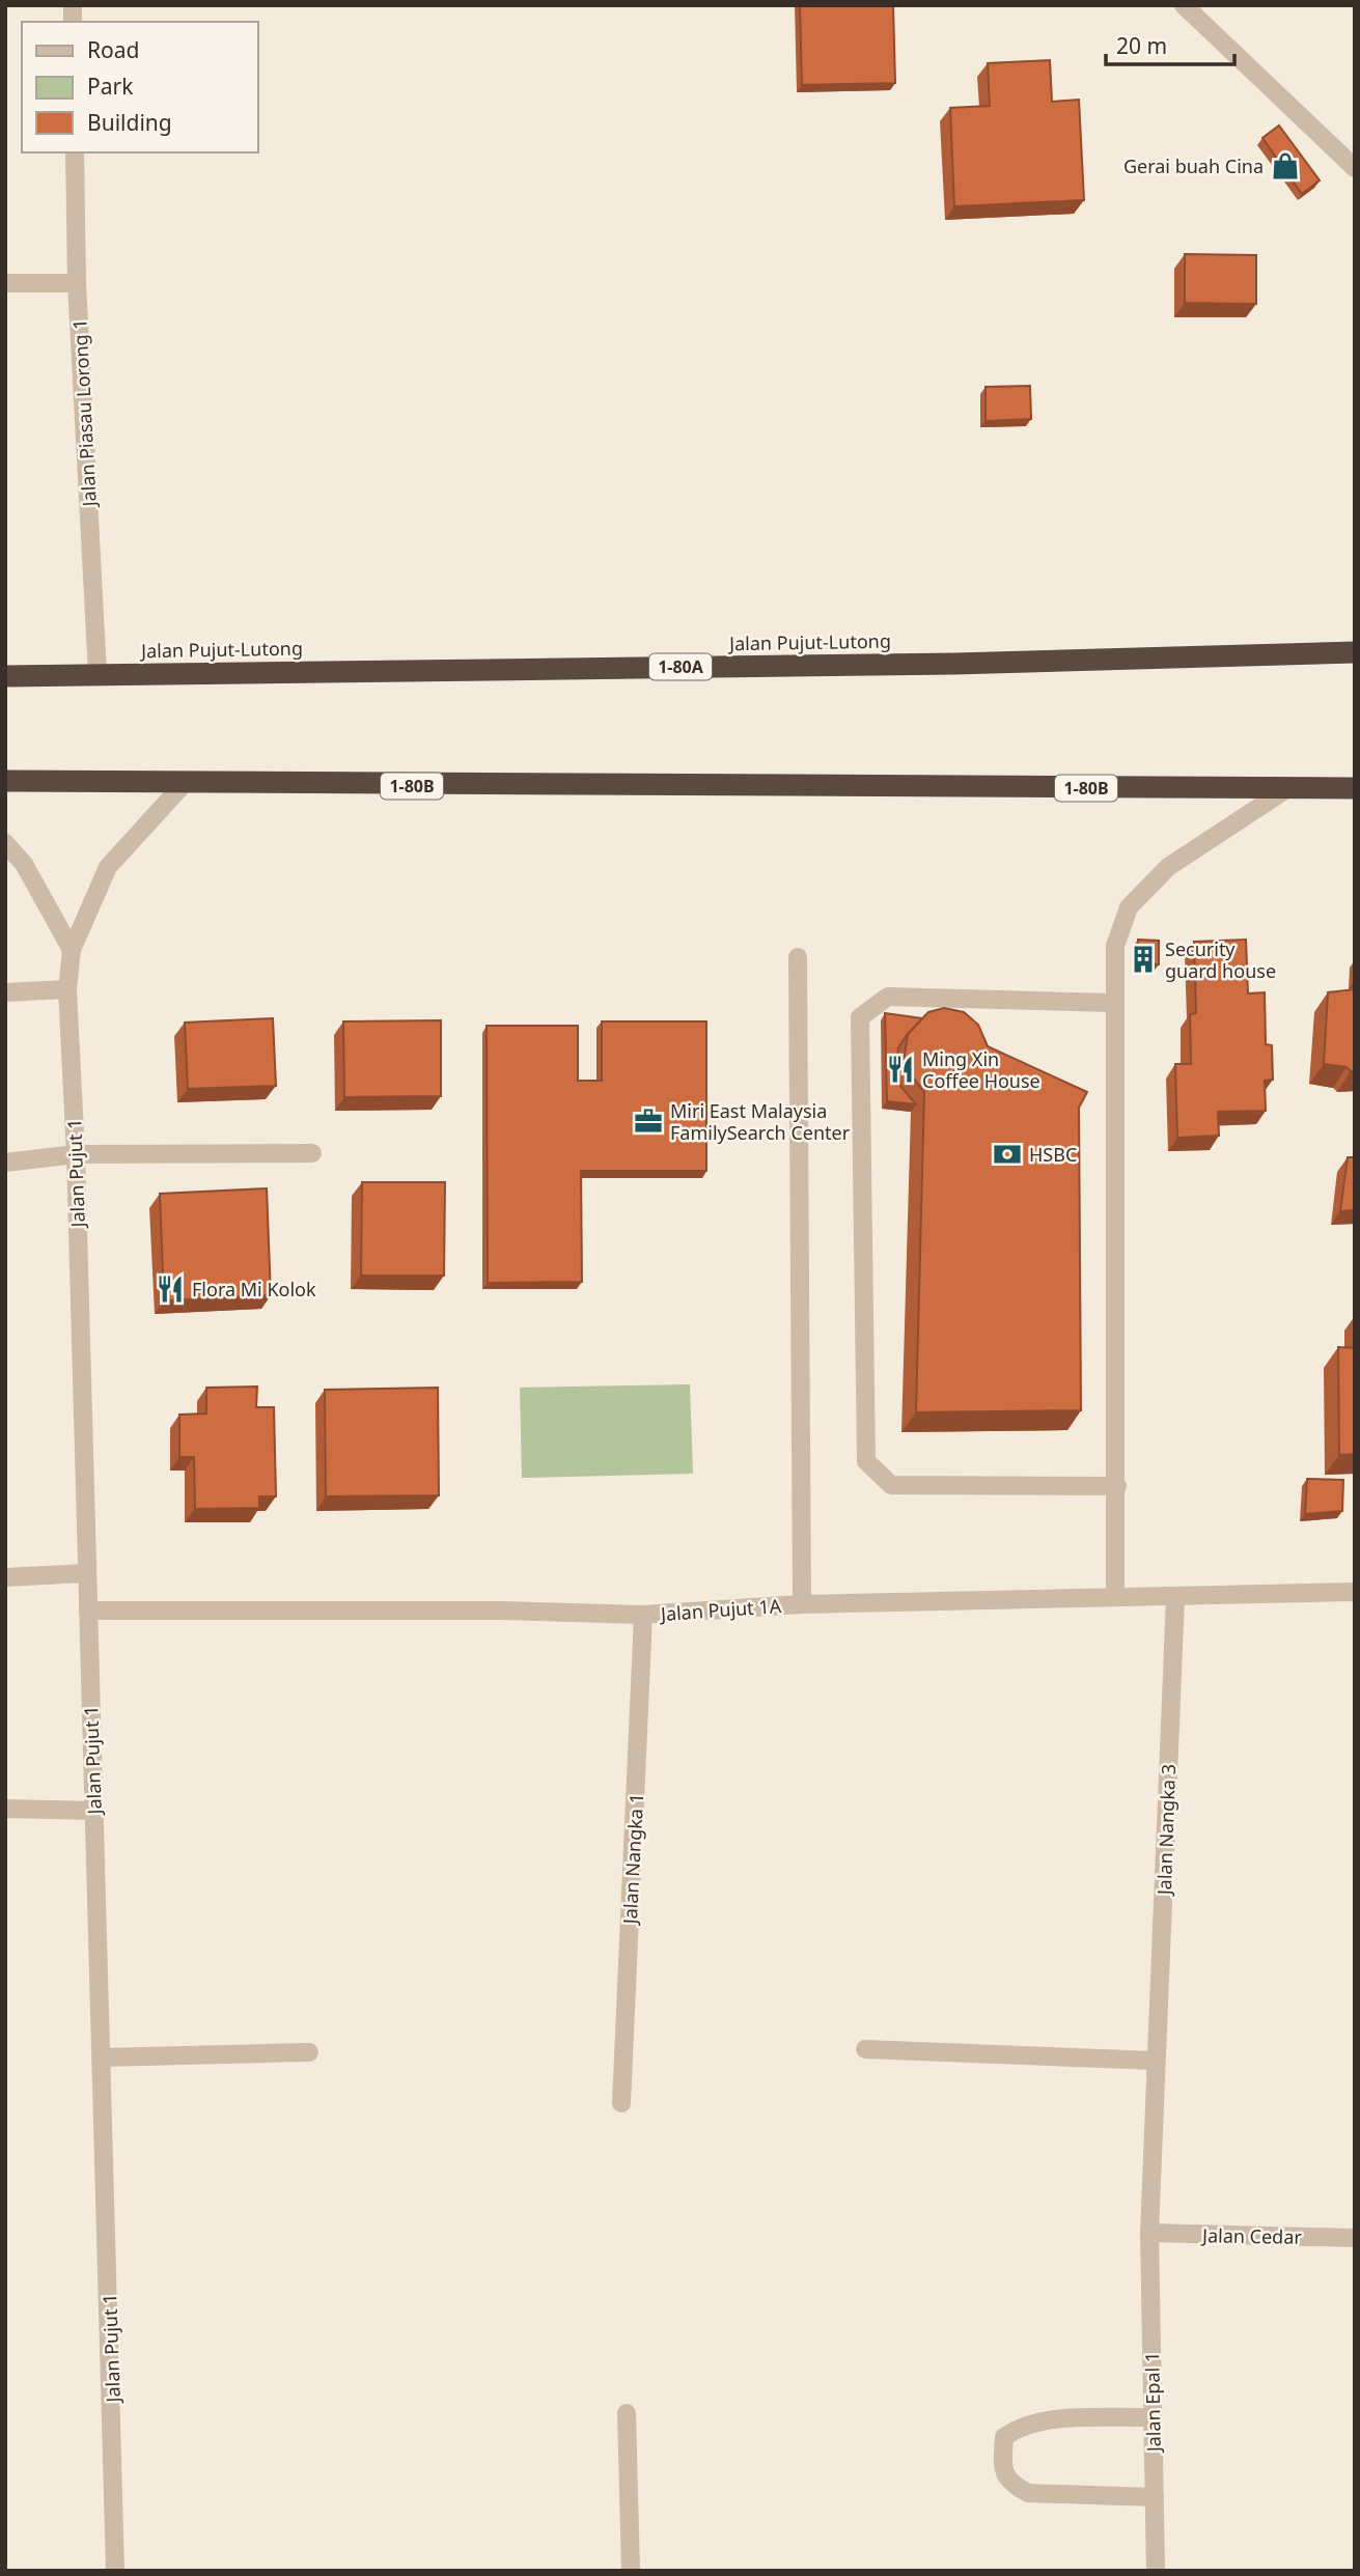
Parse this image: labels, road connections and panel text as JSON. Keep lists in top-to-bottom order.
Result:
{
  "streets": {
    "highway": ["Jalan Pujut-Lutong", "1-80A", "1-80B"],
    "street": [
      "Jalan Piasau Lorong 1",
      "Jalan Pujut 1",
      "Jalan Pujut 1A",
      "Jalan Nangka 3",
      "Jalan Nangka 1",
      "Jalan Cedar",
      "Jalan Epal 1"
    ]
  },
  "crossings": [
    ["Jalan Piasau Lorong 1", "Jalan Pujut-Lutong"],
    ["1-80B", "Jalan Pujut 1"],
    ["Jalan Pujut 1", "Jalan Pujut 1A"],
    ["Jalan Pujut 1A", "Jalan Nangka 3"],
    ["Jalan Pujut 1A", "Jalan Nangka 1"],
    ["Jalan Nangka 3", "Jalan Cedar"],
    ["Jalan Nangka 3", "Jalan Epal 1"],
    ["Jalan Cedar", "Jalan Epal 1"]
  ],
  "places": {
    "shop": ["Gerai buah Cina"],
    "building": ["Security guard house"],
    "restaurant": ["Ming Xin Coffee House", "Flora Mi Kolok"],
    "office": ["Miri East Malaysia FamilySearch Center"],
    "bank": ["HSBC"]
  },
  "legend": ["Road", "Park", "Building"],
  "scale_bar": "20 m"
}
